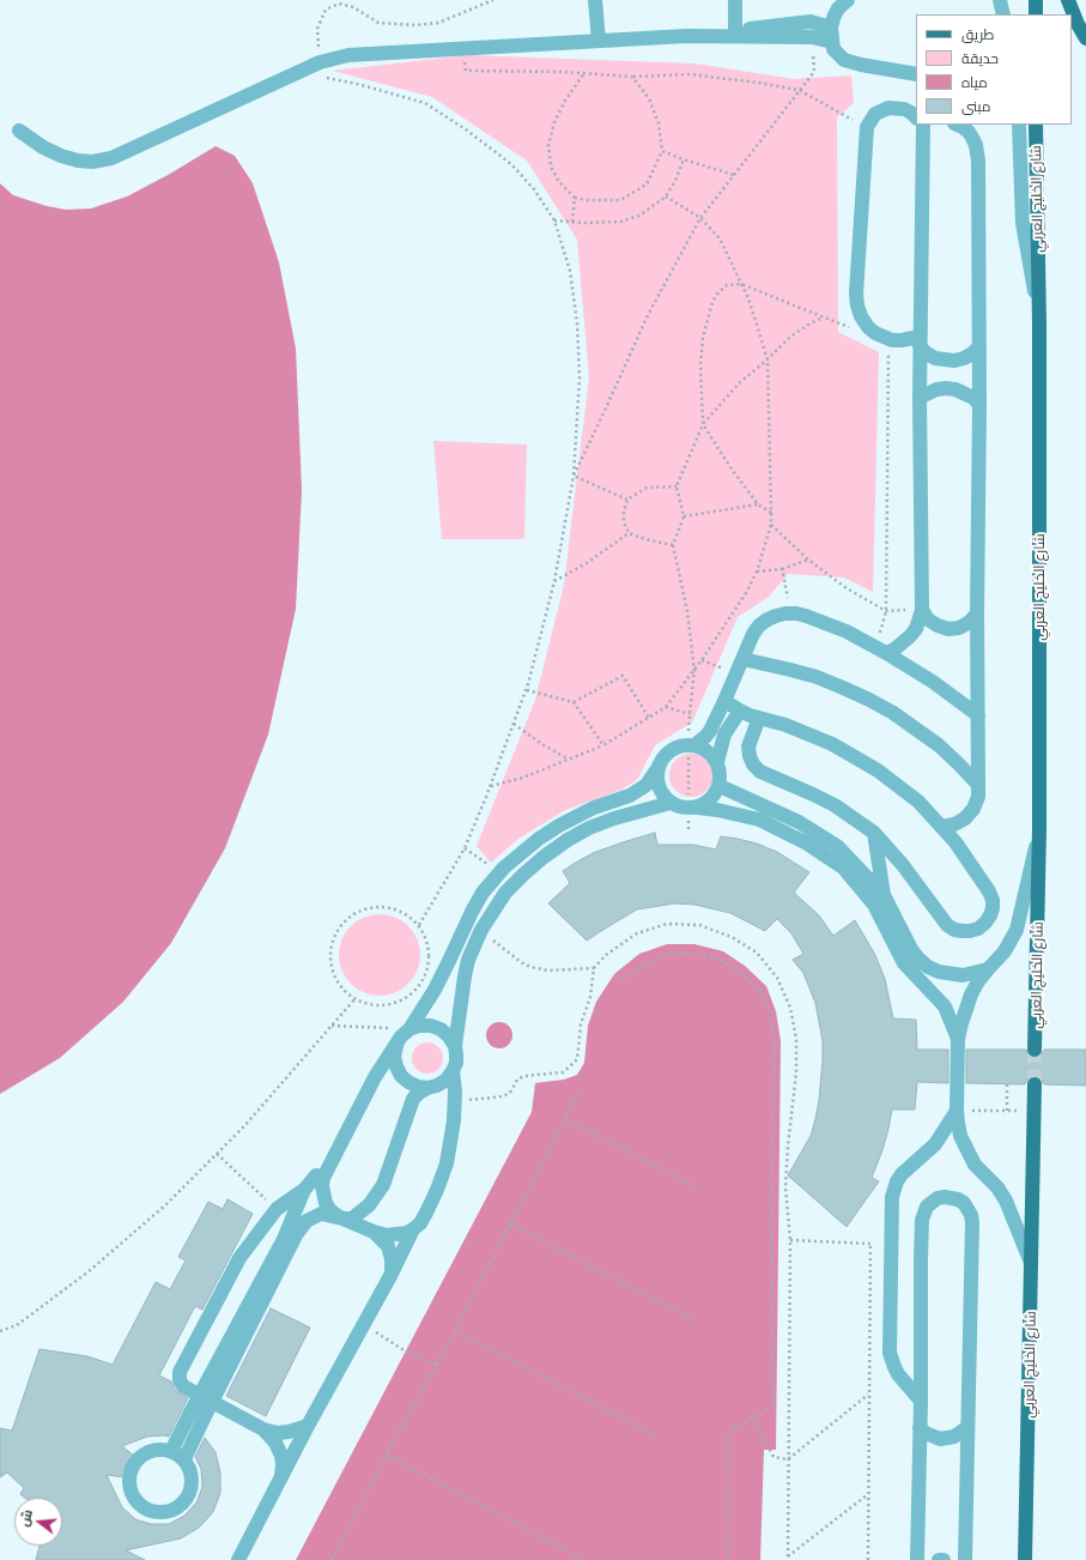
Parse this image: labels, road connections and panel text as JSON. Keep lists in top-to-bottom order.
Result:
{
  "streets": {
    "main road": ["شارع الخليج العربي"]
  },
  "legend": [
    "طريق",
    "حديقة",
    "مياه",
    "مبنى"
  ],
  "north": "left"
}
